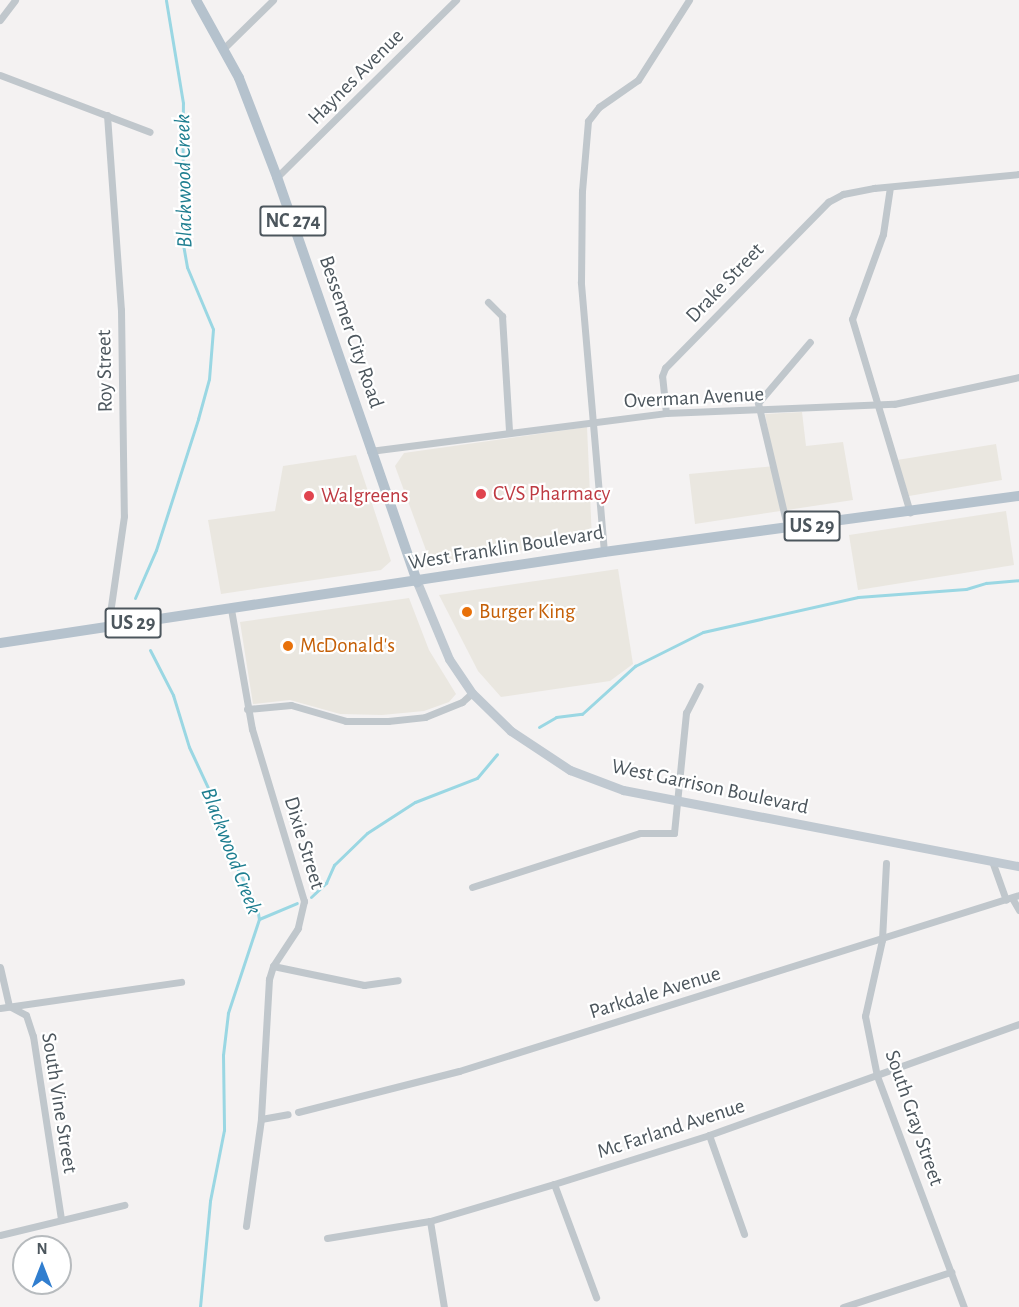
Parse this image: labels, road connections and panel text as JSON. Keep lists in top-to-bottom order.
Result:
{
  "streets": {
    "main road": [
      "NC 274",
      "Bessemer City Road",
      "US 29",
      "West Franklin Boulevard",
      "West Garrison Boulevard"
    ],
    "street": [
      "Haynes Avenue",
      "Drake Street",
      "Roy Street",
      "Overman Avenue",
      "Dixie Street",
      "Parkdale Avenue",
      "South Vine Street",
      "South Gray Street",
      "Mc Farland Avenue"
    ]
  },
  "crossings": [
    ["Haynes Avenue", "Bessemer City Road"],
    ["Drake Street", "Overman Avenue"],
    ["Bessemer City Road", "Overman Avenue"],
    ["Bessemer City Road", "West Franklin Boulevard"],
    ["Bessemer City Road", "West Garrison Boulevard"],
    ["Roy Street", "West Franklin Boulevard"],
    ["West Franklin Boulevard", "West Garrison Boulevard"],
    ["West Franklin Boulevard", "Dixie Street"],
    ["Parkdale Avenue", "South Gray Street"],
    ["South Gray Street", "Mc Farland Avenue"]
  ],
  "water": ["Blackwood Creek"],
  "places": [
    "CVS Pharmacy",
    "Walgreens",
    "Burger King",
    "McDonald's"
  ],
  "north": "top"
}
